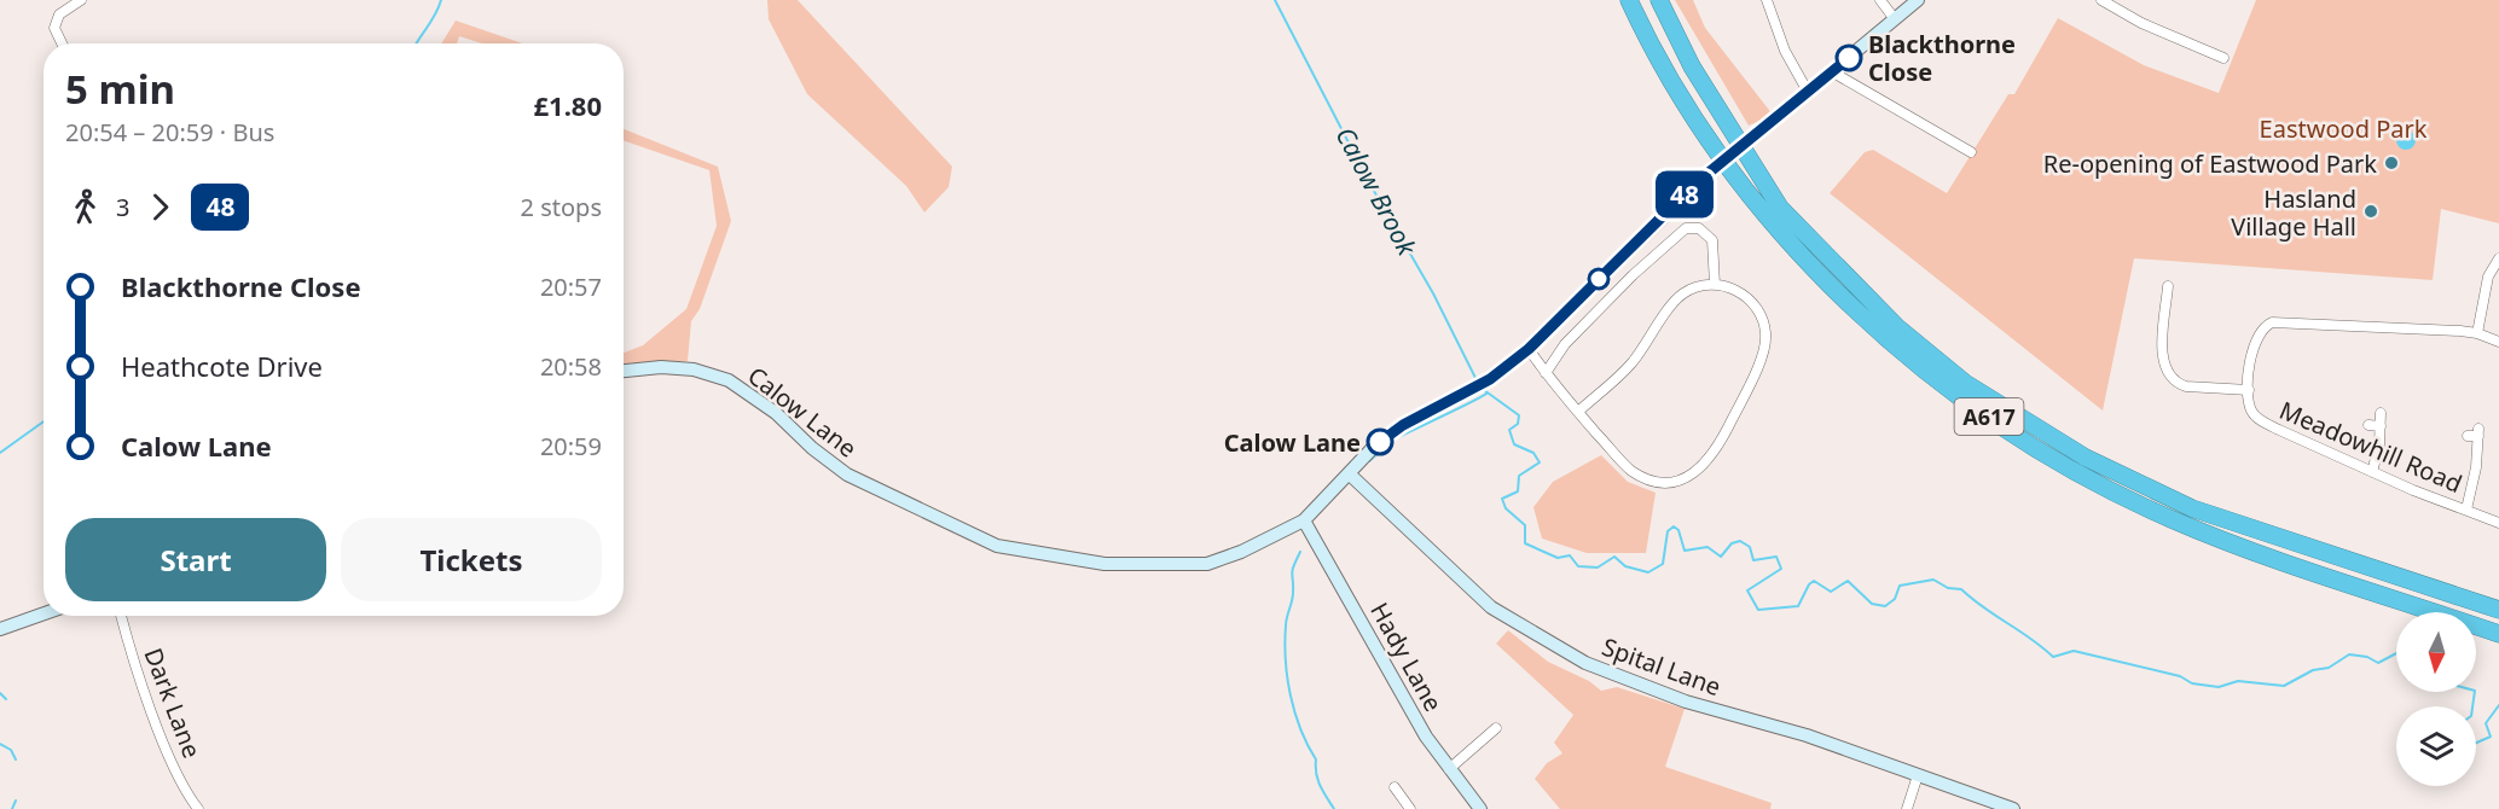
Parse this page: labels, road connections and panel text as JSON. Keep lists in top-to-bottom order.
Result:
{
  "streets": {
    "highway": ["A617"],
    "street": [
      "Calow Lane",
      "Meadowhill Road",
      "Hady Lane",
      "Spital Lane",
      "Dark Lane"
    ]
  },
  "crossings": [
    ["Calow Lane", "Hady Lane"],
    ["Calow Lane", "Spital Lane"]
  ],
  "water": ["Calow Brook"],
  "parks": ["Eastwood Park"],
  "places": [
    "Blackthorne Close",
    "Re-opening of Eastwood Park",
    "Hasland Village Hall",
    "Calow Lane"
  ],
  "lines": ["bus line 48"],
  "north": "bottom",
  "page": {
    "on_map": "48",
    "heading": ["5 min", "20:54 – 20:59 · Bus", "£1.80"],
    "legs": ["3", "48", "2 stops"],
    "list": [
      {
        "name": "Blackthorne Close",
        "value": "20:57"
      },
      {
        "name": "Heathcote Drive",
        "value": "20:58"
      },
      {
        "name": "Calow Lane",
        "value": "20:59"
      }
    ],
    "buttons": ["Start", "Tickets"]
  }
}
